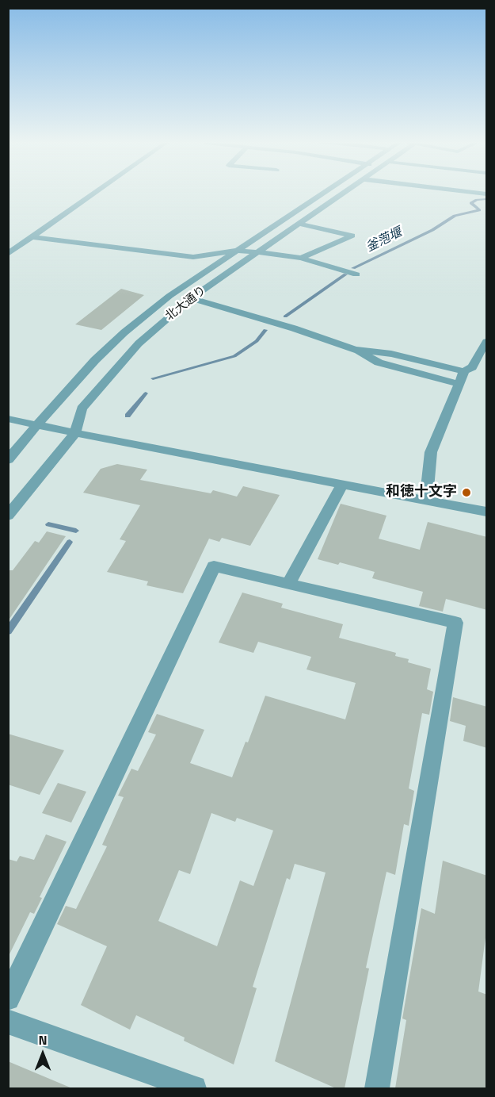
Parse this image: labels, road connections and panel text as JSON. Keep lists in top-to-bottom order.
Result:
{
  "streets": {
    "street": ["北大通り"]
  },
  "water": ["釜萢堰"],
  "places": ["和徳十文字"],
  "north": "top"
}
